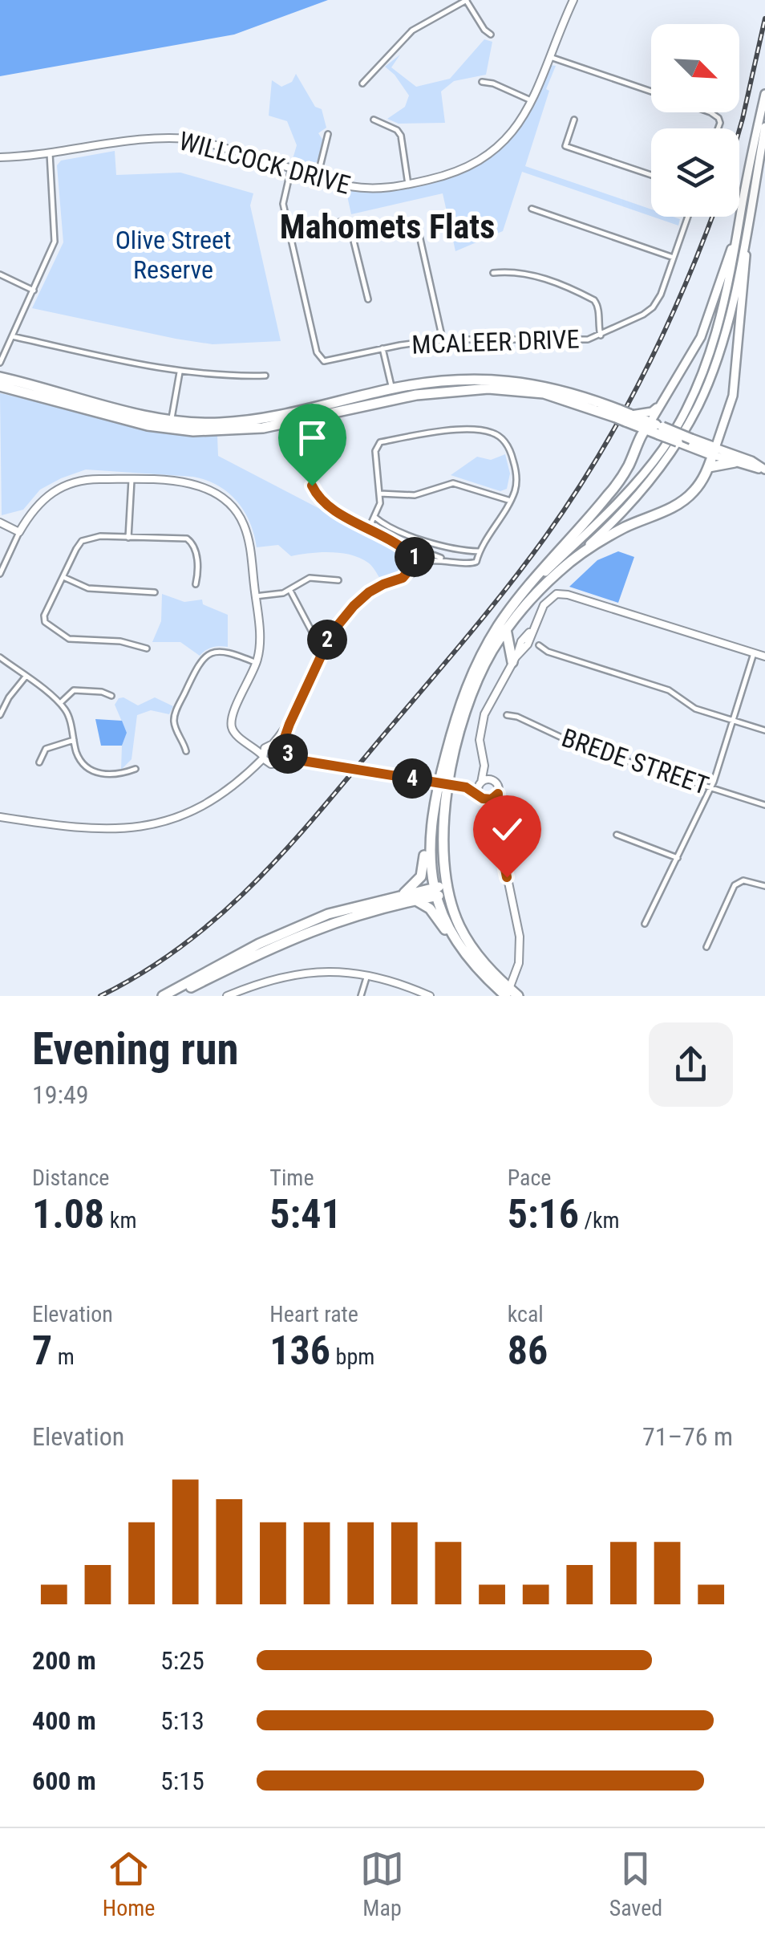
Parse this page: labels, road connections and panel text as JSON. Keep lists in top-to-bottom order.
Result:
{
  "streets": {
    "street": ["WILLCOCK DRIVE", "MCALEER DRIVE", "BREDE STREET"]
  },
  "crossings": [
    ["WILLCOCK DRIVE", "MCALEER DRIVE"]
  ],
  "districts": ["Mahomets Flats"],
  "parks": ["Olive Street Reserve"],
  "north": "bottom right",
  "page": {
    "pins": [
      "1",
      "2",
      "3",
      "4"
    ],
    "heading": ["Evening run", "19:49"],
    "stats": [
      ["Distance", "1.08 km"],
      ["Time", "5:41"],
      ["Pace", "5:16 /km"],
      ["Elevation", "7 m"],
      ["Heart rate", "136 bpm"],
      ["kcal", "86"]
    ],
    "chart": ["Elevation", "71–76 m"],
    "list": [
      {
        "name": "200 m",
        "note": "5:25"
      },
      {
        "name": "400 m",
        "note": "5:13"
      },
      {
        "name": "600 m",
        "note": "5:15"
      }
    ],
    "tabs": ["Home", "Map", "Saved"]
  }
}
